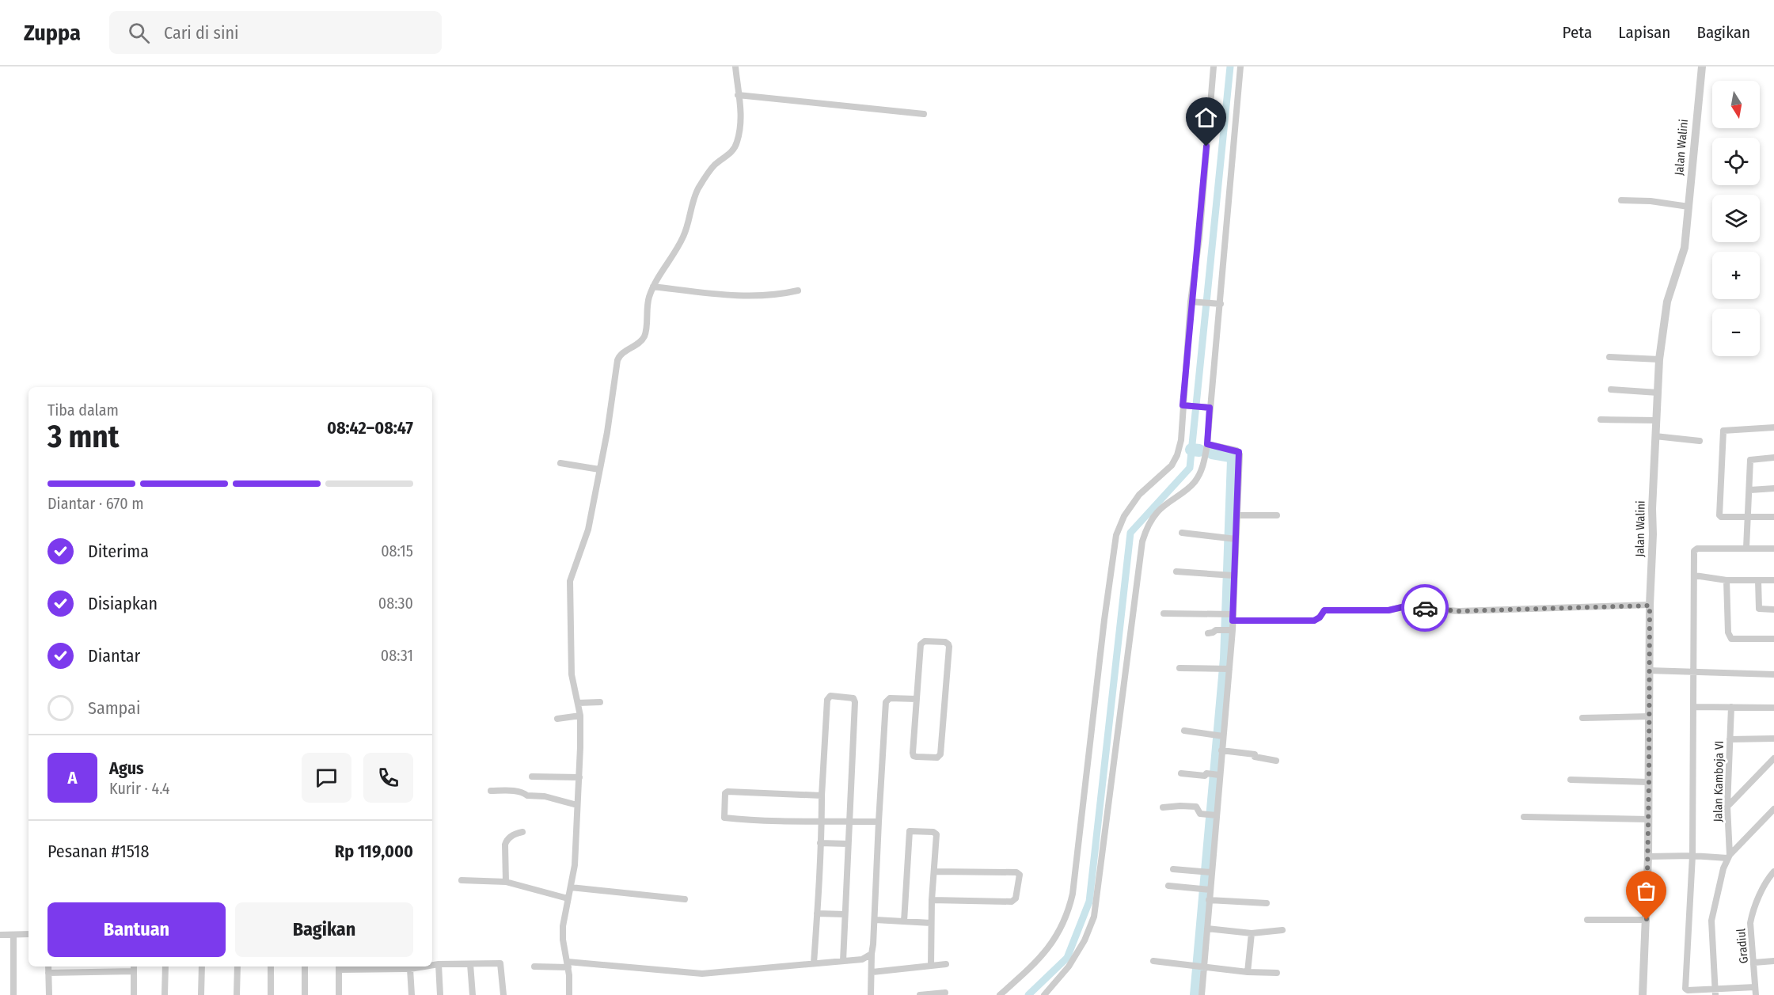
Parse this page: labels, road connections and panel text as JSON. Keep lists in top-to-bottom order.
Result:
{
  "streets": {
    "street": ["Jalan Walini", "Jalan Kamboja VI", "Gradiul"]
  },
  "north": "bottom",
  "page": {
    "header": "Zuppa",
    "search": "Cari di sini",
    "nav": ["Peta", "Lapisan", "Bagikan"],
    "map_buttons": ["+", "−"],
    "heading": ["3 mnt", "Tiba dalam", "08:42–08:47"],
    "panel": [
      "Agus",
      "Kurir · 4.4",
      "Pesanan #1518",
      "Rp 119,000"
    ],
    "bar": "Diantar · 670 m",
    "list": [
      ["Diterima", "08:15"],
      ["Disiapkan", "08:30"],
      ["Diantar", "08:31"],
      "Sampai"
    ],
    "round": "A",
    "buttons": ["Bantuan", "Bagikan"]
  }
}
